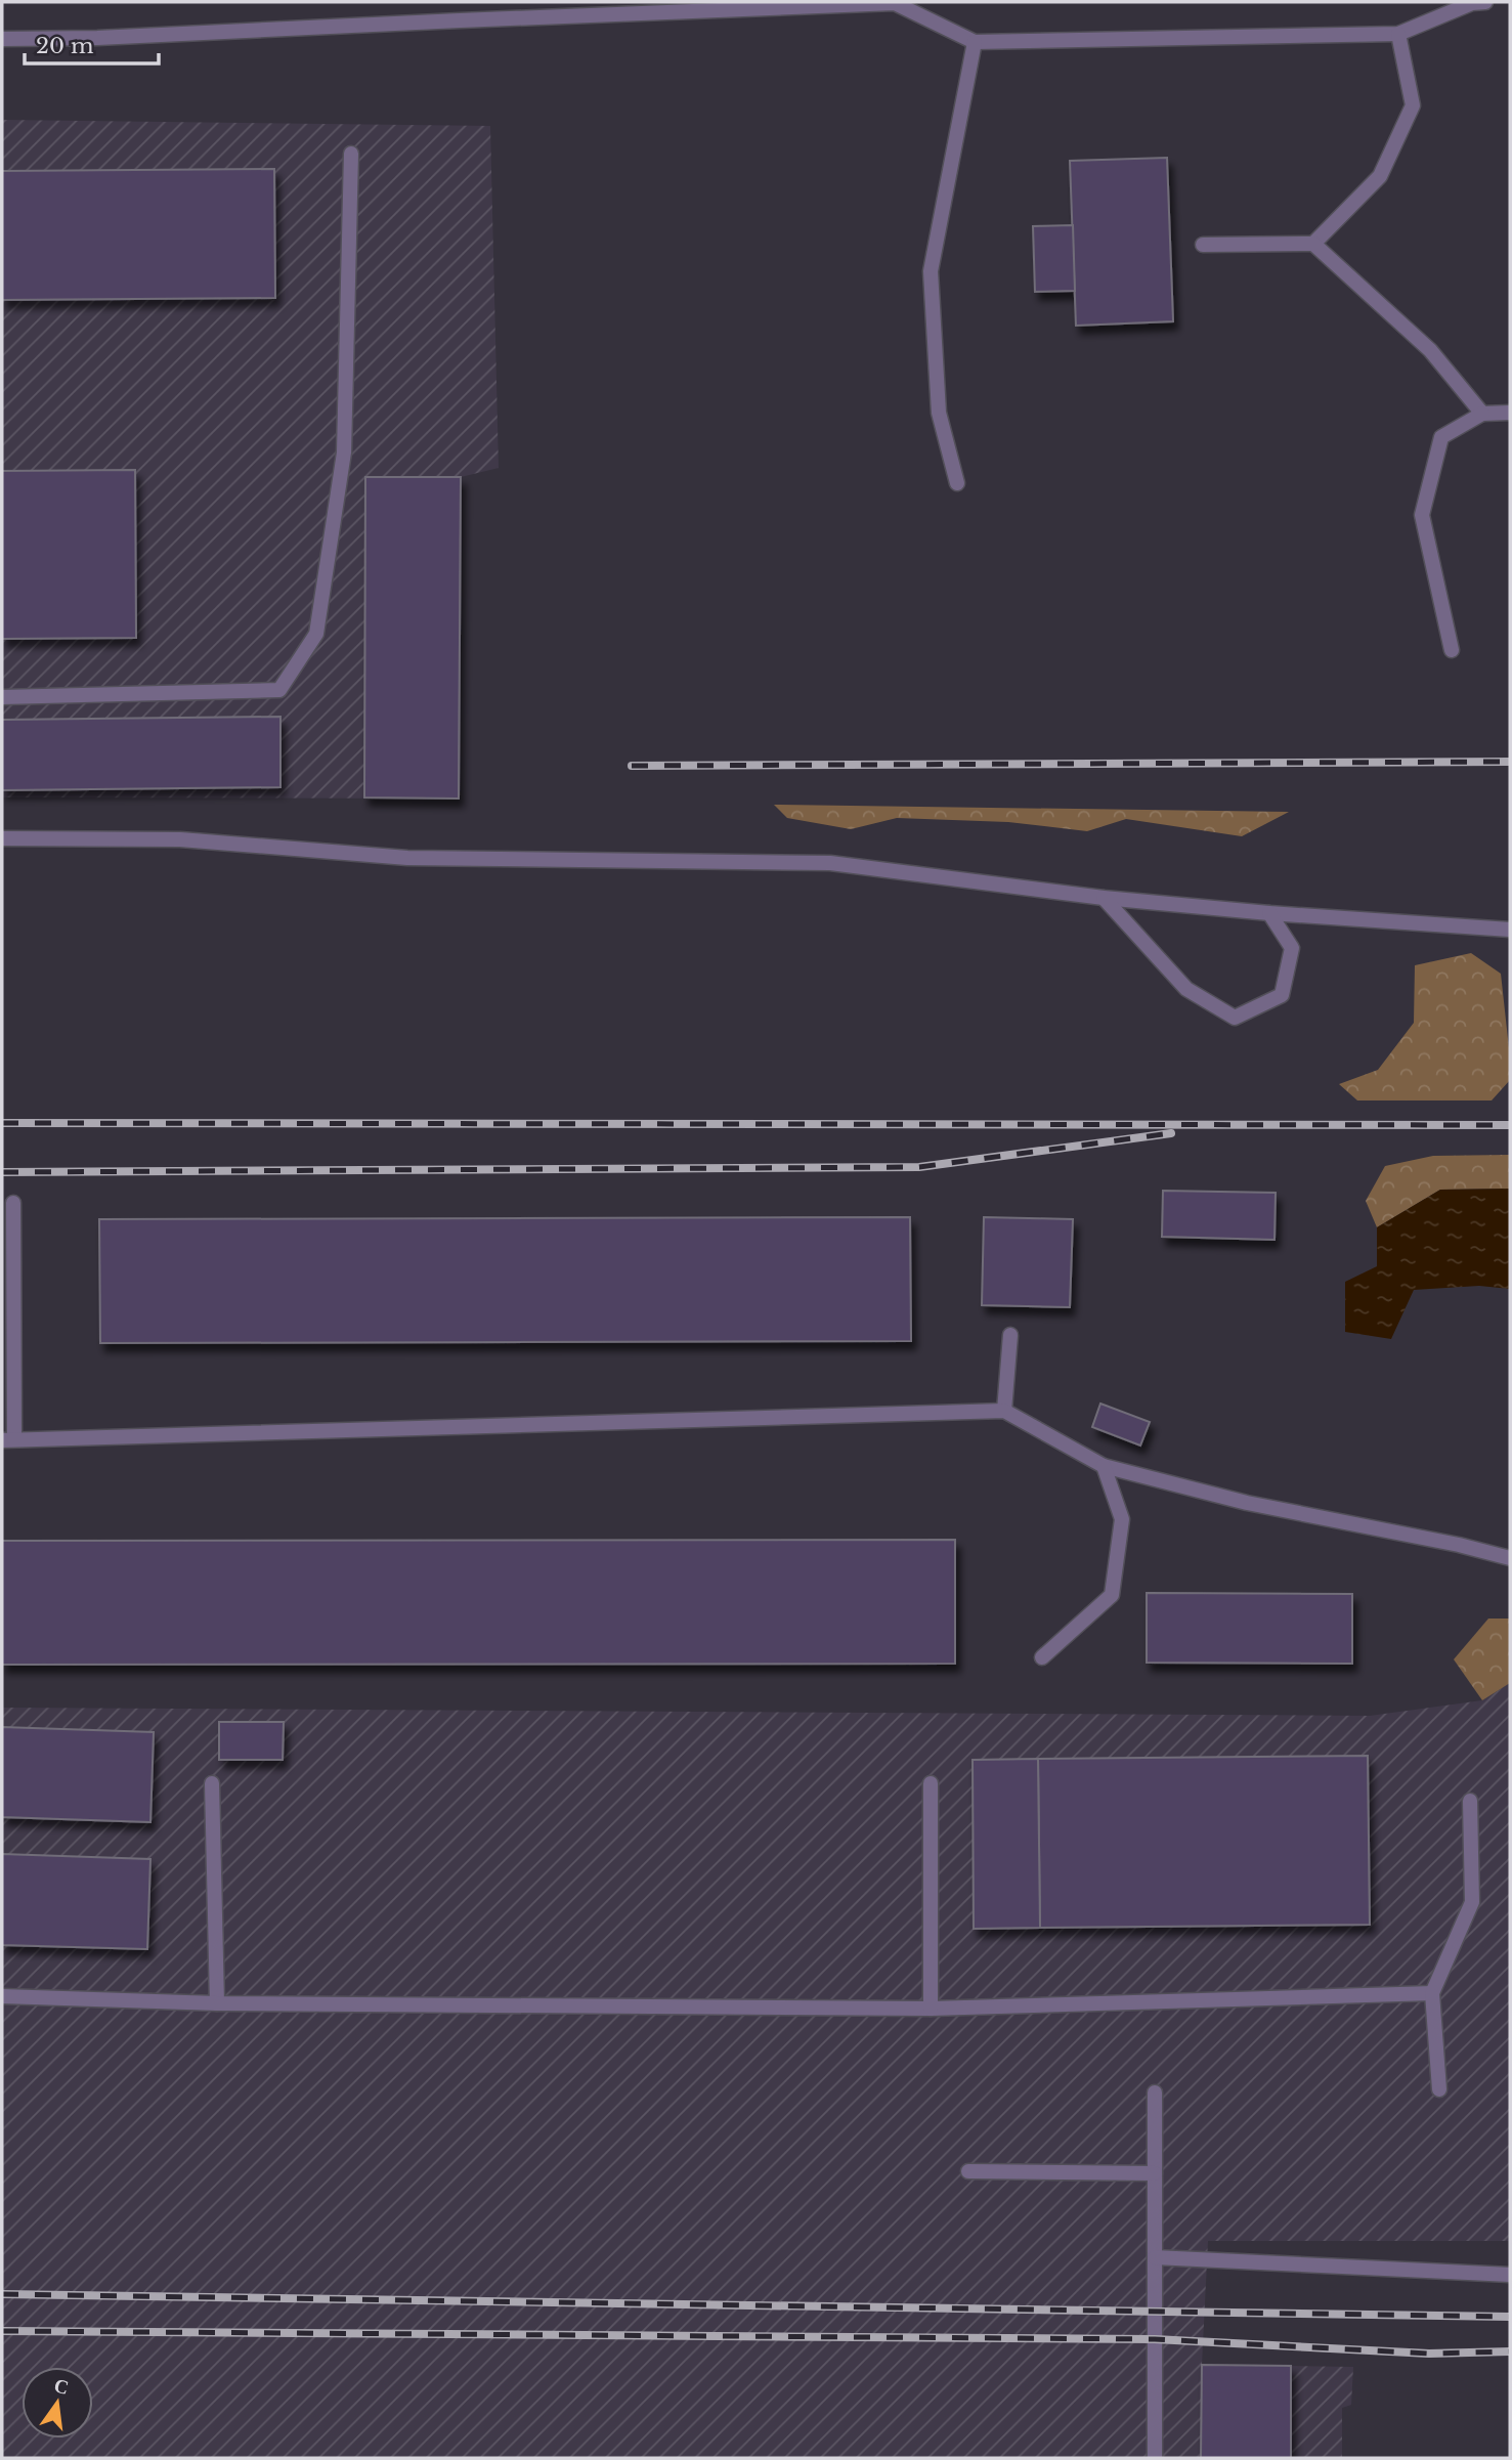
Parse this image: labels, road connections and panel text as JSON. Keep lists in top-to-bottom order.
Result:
{
  "scale_bar": "20 m",
  "north": "top"
}
